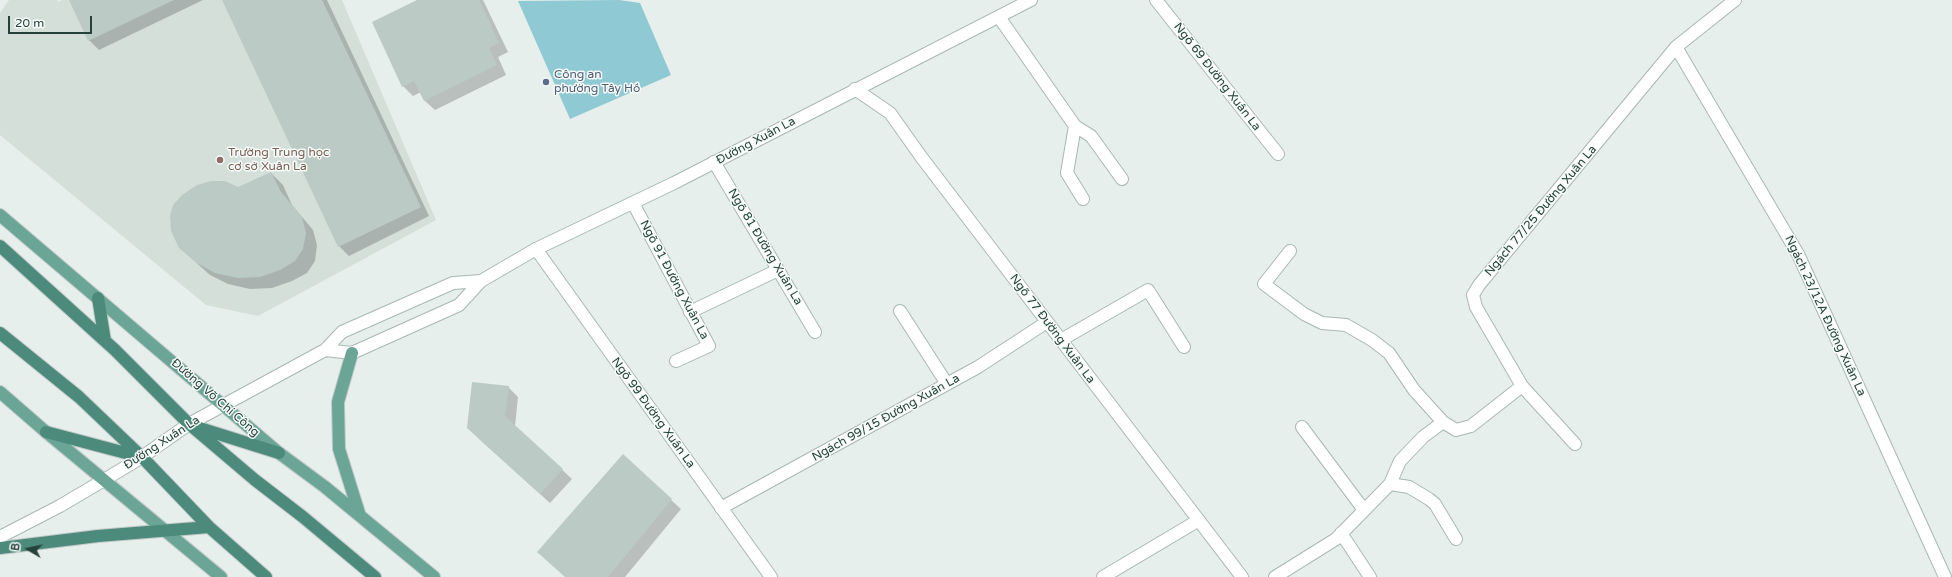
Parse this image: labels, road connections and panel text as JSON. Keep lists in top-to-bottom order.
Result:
{
  "streets": {
    "main road": ["Đường Võ Chí Công"],
    "street": [
      "Ngõ 69 Đường Xuân La",
      "Đường Xuân La",
      "Ngách 77/25 Đường Xuân La",
      "Ngõ 81 Đường Xuân La",
      "Ngõ 91 Đường Xuân La",
      "Ngách 23/12A Đường Xuân La",
      "Ngõ 77 Đường Xuân La",
      "Ngõ 99 Đường Xuân La",
      "Ngách 99/15 Đường Xuân La"
    ]
  },
  "crossings": [
    ["Đường Xuân La", "Ngõ 81 Đường Xuân La"],
    ["Đường Xuân La", "Ngõ 91 Đường Xuân La"],
    ["Đường Xuân La", "Ngõ 77 Đường Xuân La"],
    ["Đường Xuân La", "Đường Võ Chí Công"],
    ["Đường Xuân La", "Ngõ 99 Đường Xuân La"],
    ["Ngách 77/25 Đường Xuân La", "Ngách 23/12A Đường Xuân La"],
    ["Ngõ 77 Đường Xuân La", "Ngách 99/15 Đường Xuân La"],
    ["Ngõ 99 Đường Xuân La", "Ngách 99/15 Đường Xuân La"]
  ],
  "places": ["Công an phường Tây Hồ", "Trường Trung học cơ sở Xuân La"],
  "scale_bar": "20 m",
  "north": "left"
}
